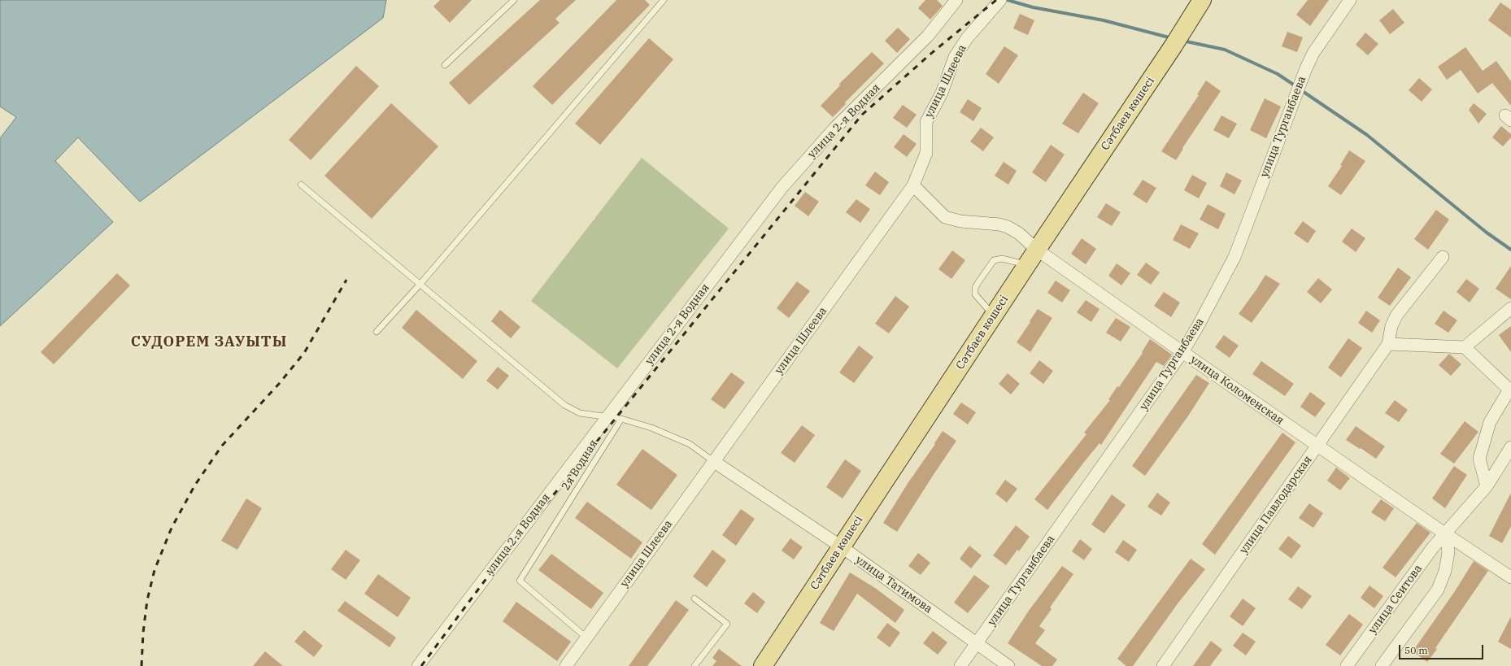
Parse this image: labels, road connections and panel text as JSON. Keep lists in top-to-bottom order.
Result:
{
  "streets": {
    "main road": ["Сәтбаев көшесі"],
    "street": [
      "улица Шлеева",
      "улица 2-я Водная",
      "улица Турганбаева",
      "улица Коломенская",
      "улица Павлодарская",
      "улица Татимова",
      "улица Сеитова"
    ],
    "lane": ["2я Водная"]
  },
  "crossings": [
    ["улица Шлеева", "улица Коломенская"],
    ["улица Шлеева", "2я Водная"],
    ["улица Шлеева", "улица Татимова"],
    ["Сәтбаев көшесі", "улица Коломенская"],
    ["Сәтбаев көшесі", "улица Татимова"],
    ["улица Турганбаева", "улица Коломенская"],
    ["улица Турганбаева", "улица Татимова"],
    ["улица Коломенская", "улица Павлодарская"],
    ["улица Коломенская", "улица Сеитова"]
  ],
  "districts": ["СУДОРЕМ ЗАУЫТЫ"],
  "scale_bar": "50 m"
}
